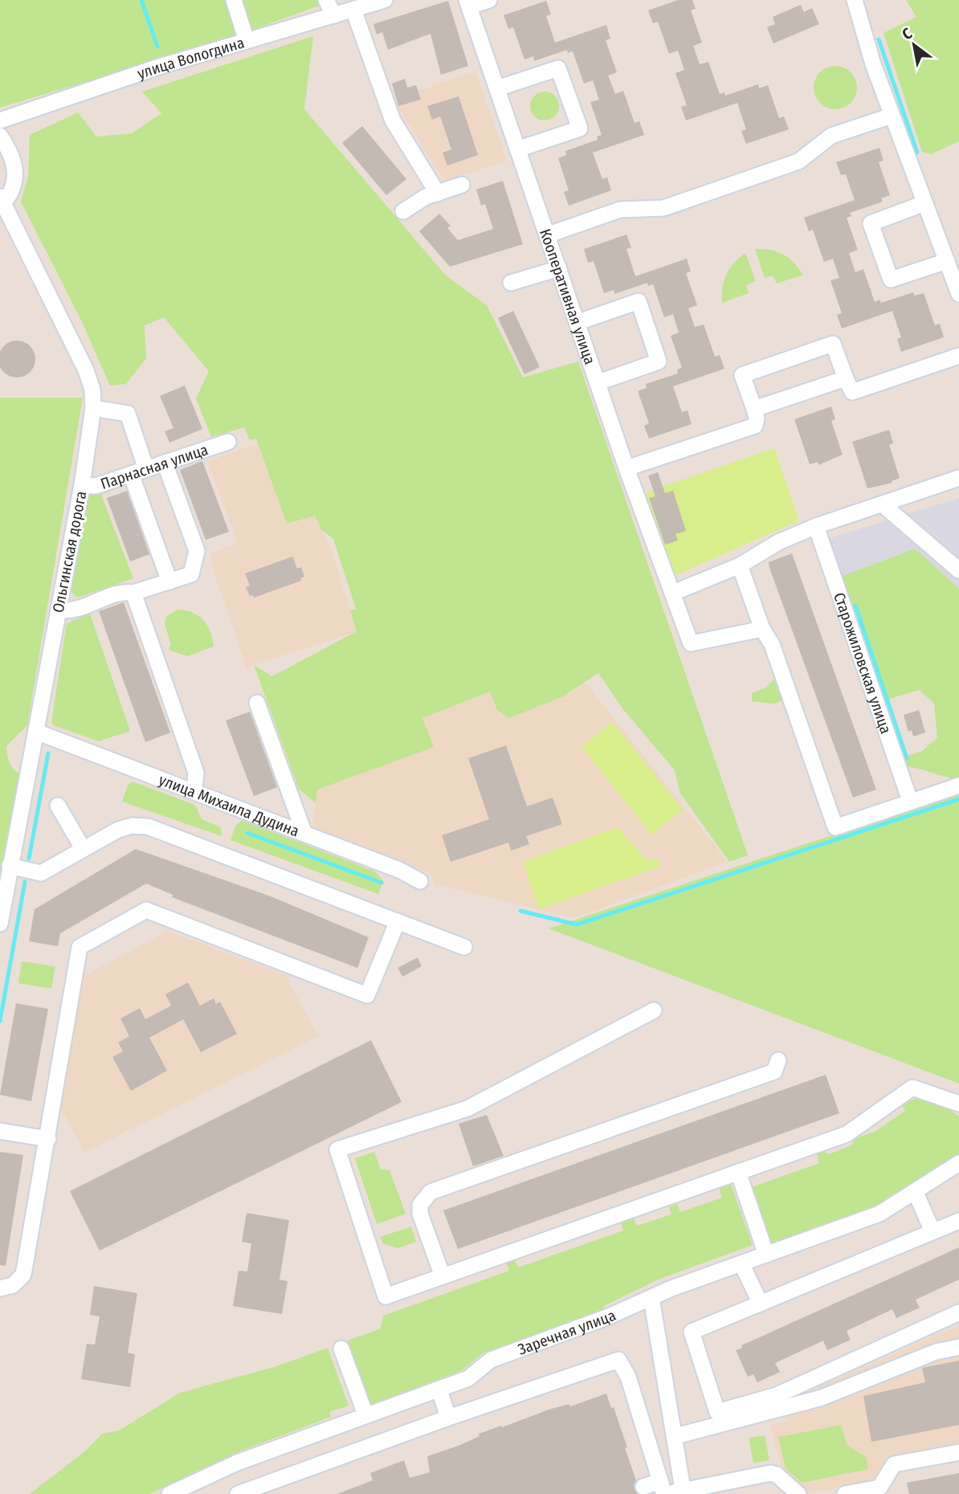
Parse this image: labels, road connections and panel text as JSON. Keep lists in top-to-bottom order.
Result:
{
  "streets": {
    "street": [
      "улица Вологдина",
      "Кооперативная улица",
      "Парнасная улица",
      "Ольгинская дорога",
      "Старожиловская улица",
      "улица Михаила Дудина",
      "Заречная улица"
    ]
  },
  "crossings": [
    ["Парнасная улица", "Ольгинская дорога"],
    ["Ольгинская дорога", "улица Михаила Дудина"]
  ],
  "north": "top left"
}
